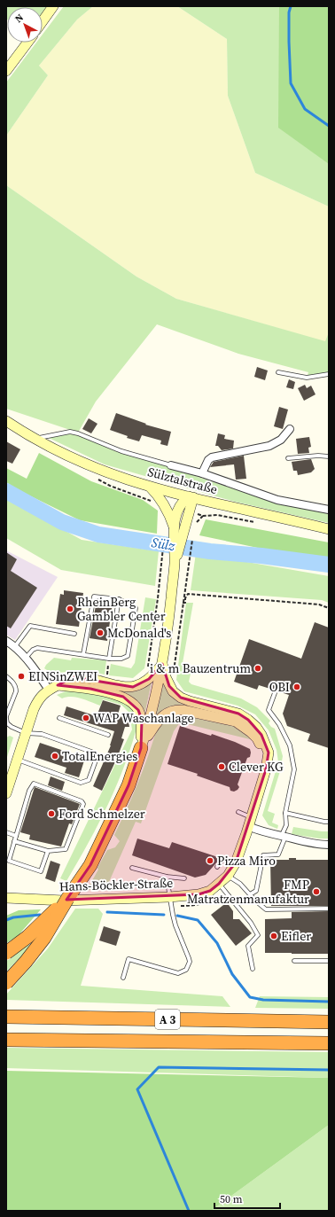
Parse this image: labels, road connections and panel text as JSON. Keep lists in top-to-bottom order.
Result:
{
  "streets": {
    "highway": ["A 3"],
    "street": ["Sülztalstraße", "Hans-Böckler-Straße"]
  },
  "water": ["Sülz"],
  "places": [
    "RheinBerg Gambler Center",
    "McDonald's",
    "i & m Bauzentrum",
    "EINSinZWEI",
    "OBI",
    "WAP Waschanlage",
    "TotalEnergies",
    "Clever KG",
    "Ford Schmelzer",
    "Pizza Miro",
    "FMP Matratzenmanufaktur",
    "Eifler"
  ],
  "scale_bar": "50 m",
  "north": "top left"
}
